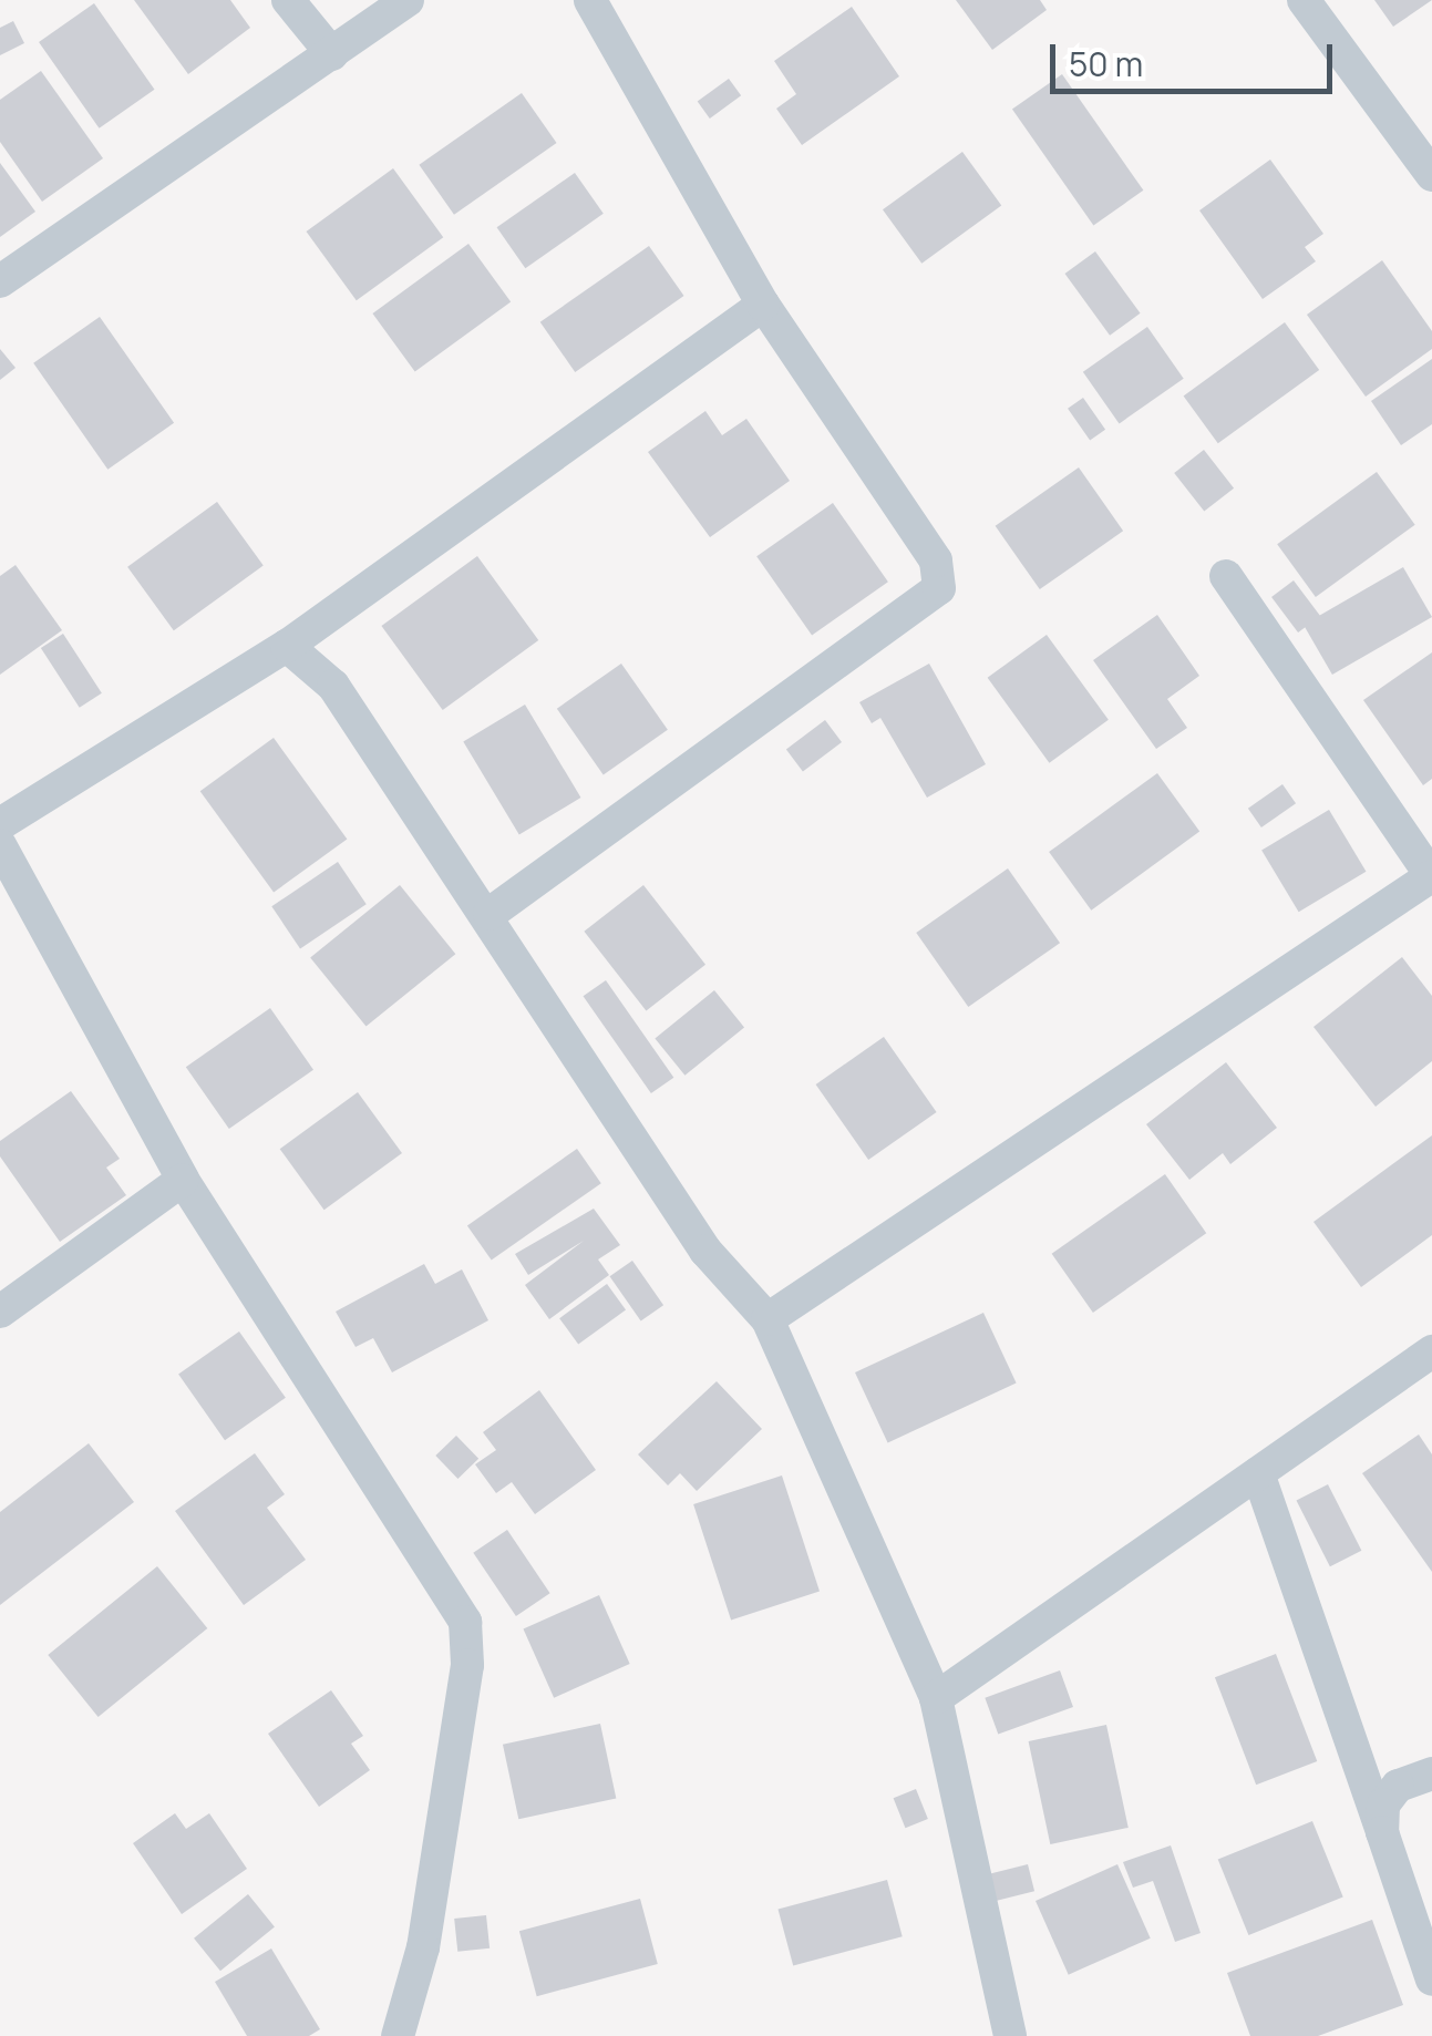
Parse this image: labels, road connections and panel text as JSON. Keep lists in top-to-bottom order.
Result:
{
  "scale_bar": "50 m"
}
